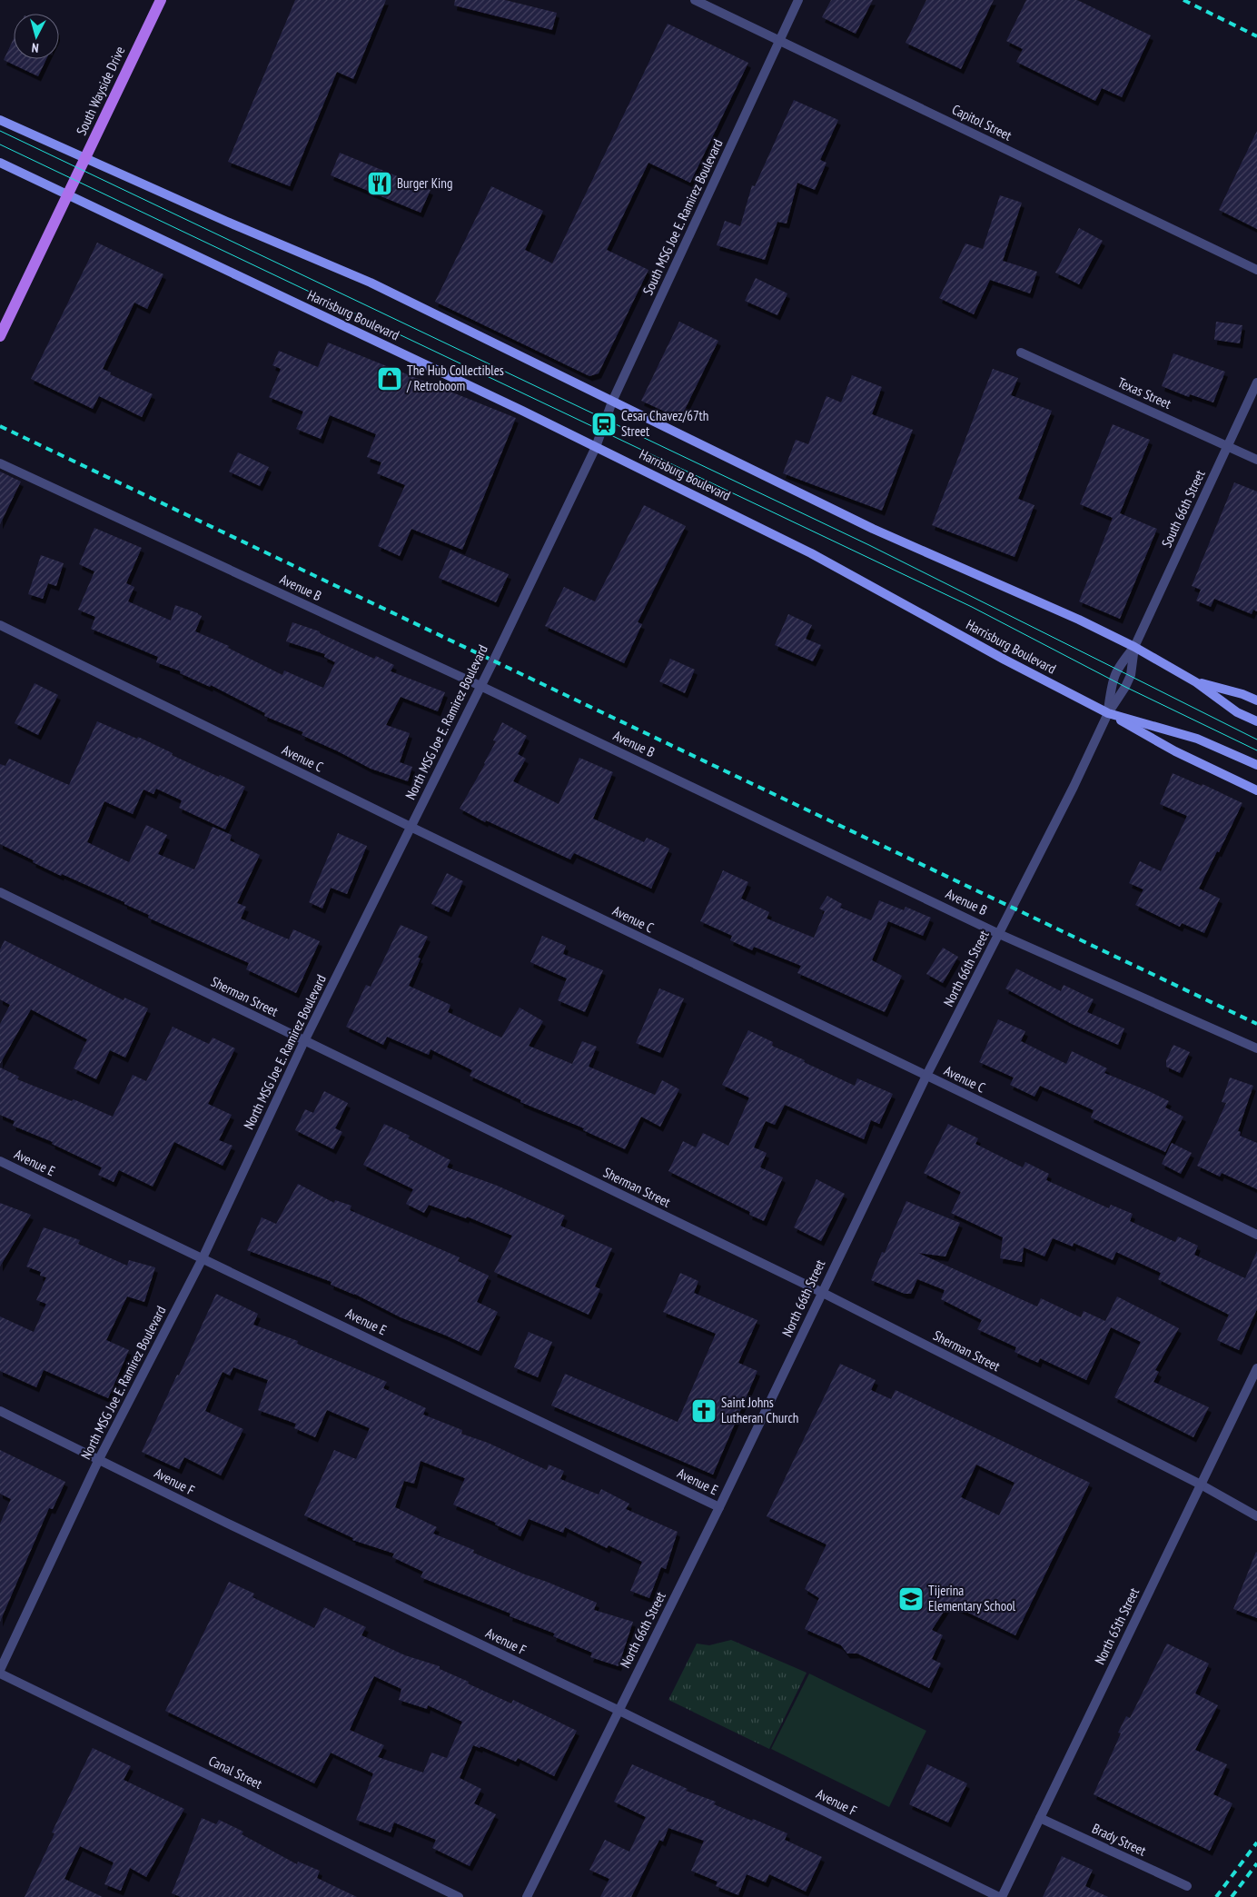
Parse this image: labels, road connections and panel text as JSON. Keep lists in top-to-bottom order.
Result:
{
  "streets": {
    "main road": ["South Wayside Drive", "Harrisburg Boulevard"],
    "street": [
      "Capitol Street",
      "South MSG Joe E. Ramirez Boulevard",
      "Texas Street",
      "South 66th Street",
      "Avenue B",
      "North MSG Joe E. Ramirez Boulevard",
      "Avenue C",
      "North 66th Street",
      "Sherman Street",
      "Avenue E",
      "Avenue F",
      "North 65th Street",
      "Canal Street",
      "Brady Street"
    ]
  },
  "crossings": [
    ["South Wayside Drive", "Harrisburg Boulevard"],
    ["Capitol Street", "South MSG Joe E. Ramirez Boulevard"],
    ["South MSG Joe E. Ramirez Boulevard", "Harrisburg Boulevard"],
    ["South MSG Joe E. Ramirez Boulevard", "North MSG Joe E. Ramirez Boulevard"],
    ["Harrisburg Boulevard", "South 66th Street"],
    ["Harrisburg Boulevard", "North MSG Joe E. Ramirez Boulevard"],
    ["Harrisburg Boulevard", "North 66th Street"],
    ["Texas Street", "South 66th Street"],
    ["South 66th Street", "North 66th Street"],
    ["Avenue B", "North MSG Joe E. Ramirez Boulevard"],
    ["Avenue B", "North 66th Street"],
    ["North MSG Joe E. Ramirez Boulevard", "Avenue C"],
    ["North MSG Joe E. Ramirez Boulevard", "Sherman Street"],
    ["North MSG Joe E. Ramirez Boulevard", "Avenue E"],
    ["North MSG Joe E. Ramirez Boulevard", "Avenue F"],
    ["North MSG Joe E. Ramirez Boulevard", "Canal Street"],
    ["Avenue C", "North 66th Street"],
    ["North 66th Street", "Sherman Street"],
    ["North 66th Street", "Avenue E"],
    ["North 66th Street", "Avenue F"],
    ["Sherman Street", "North 65th Street"],
    ["Avenue F", "North 65th Street"],
    ["North 65th Street", "Brady Street"]
  ],
  "places": {
    "restaurant": ["Burger King"],
    "shop": ["The Hub Collectibles / Retroboom"],
    "station": ["Cesar Chavez/67th Street"],
    "church": ["Saint Johns Lutheran Church"],
    "school or university": ["Tijerina Elementary School"]
  },
  "north": "bottom"
}
